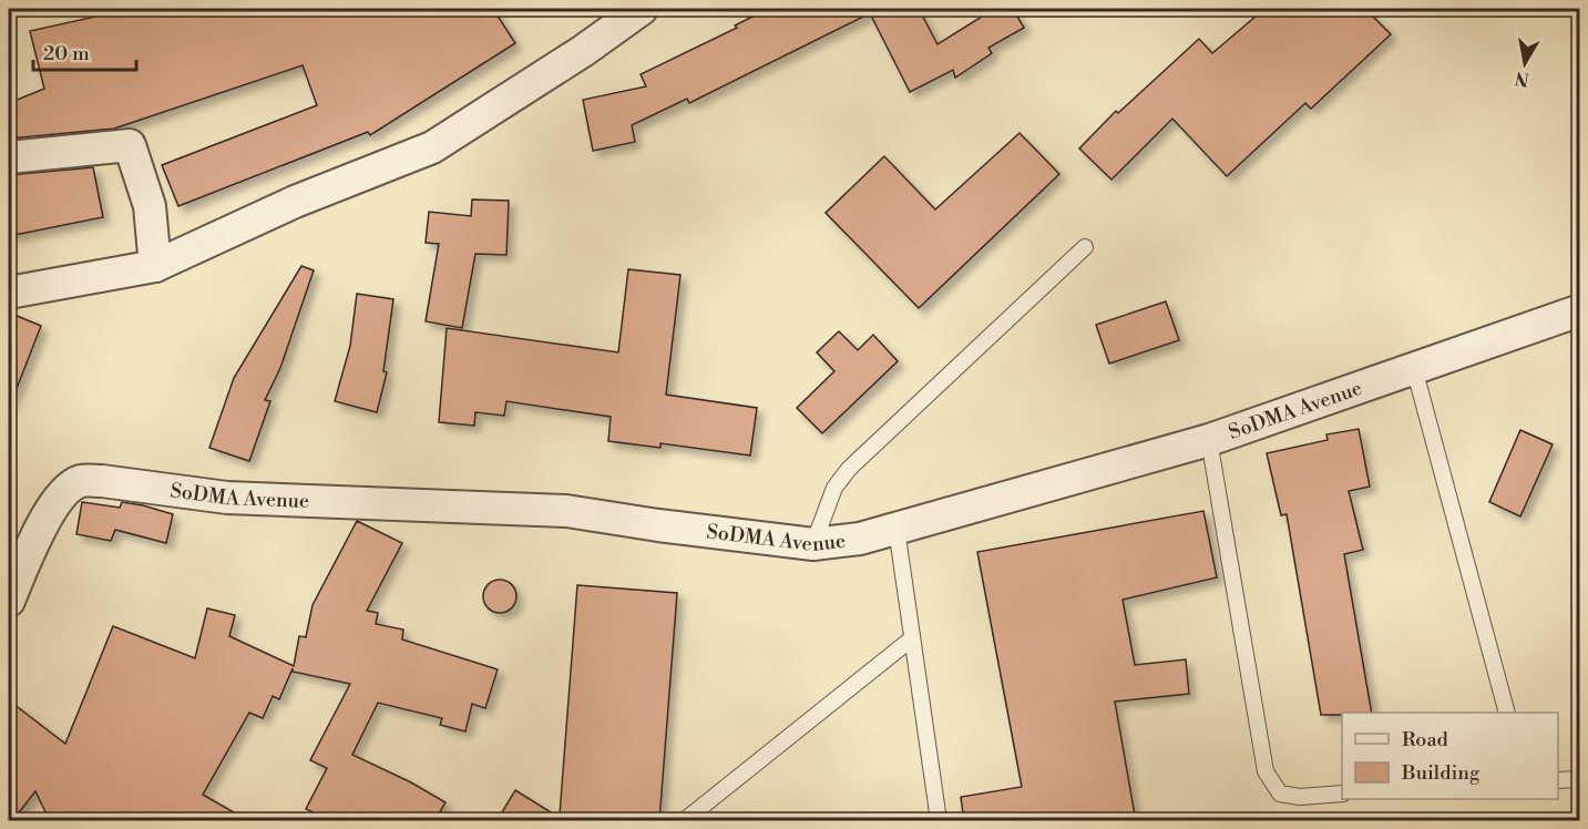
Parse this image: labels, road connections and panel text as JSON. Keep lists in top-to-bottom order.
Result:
{
  "streets": {
    "street": ["SoDMA Avenue"]
  },
  "legend": ["Road", "Building"],
  "scale_bar": "20 m",
  "north": "bottom"
}
